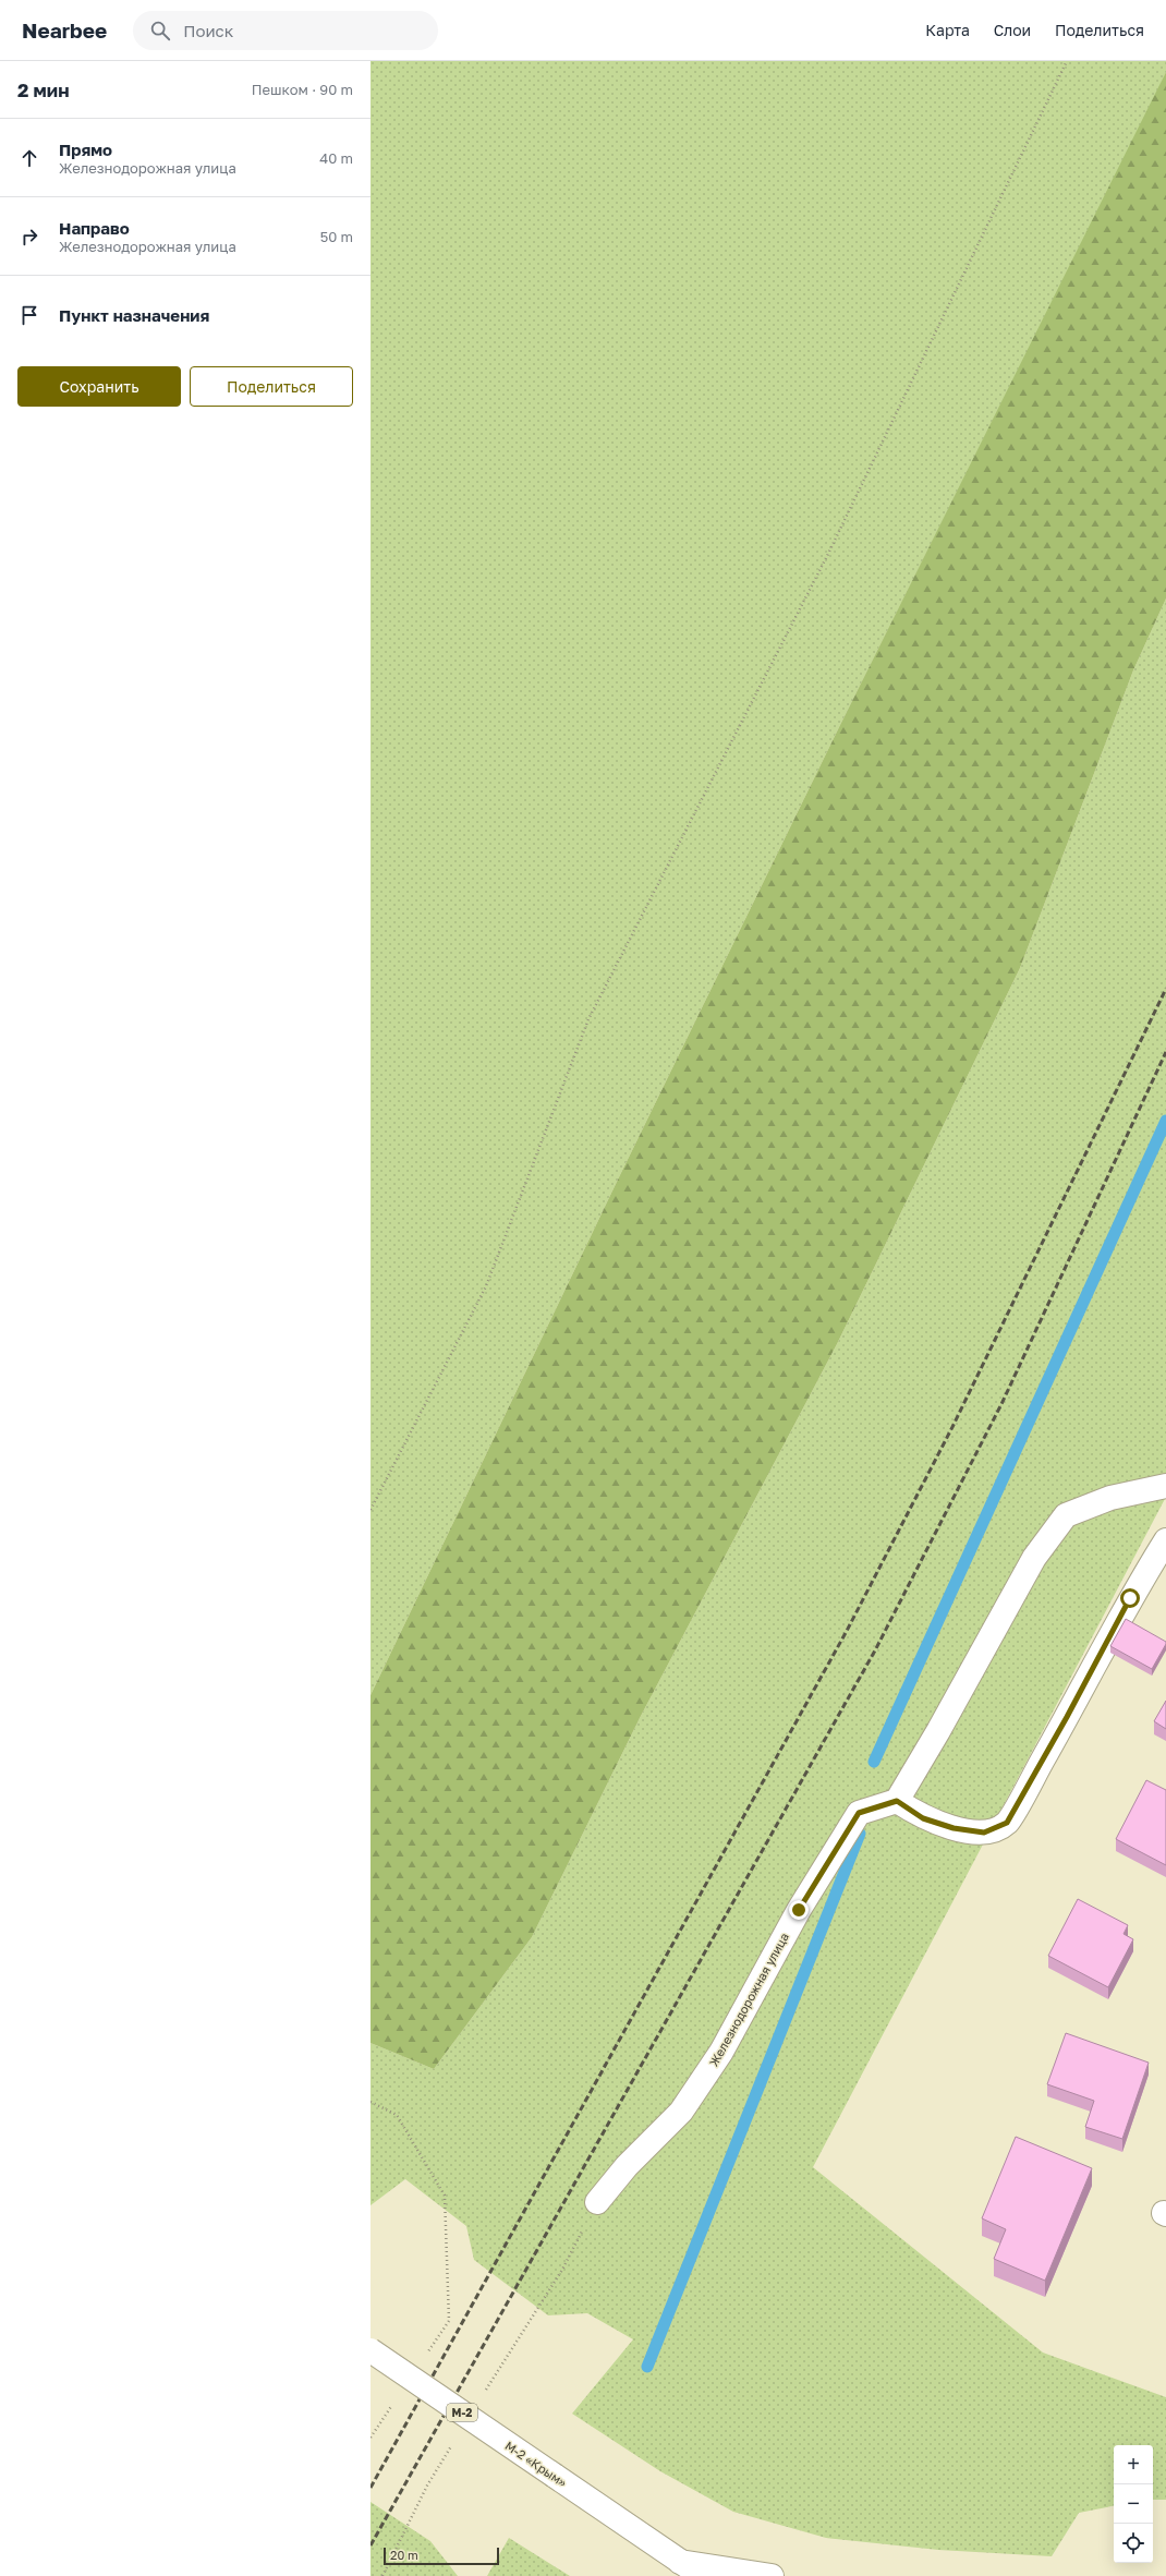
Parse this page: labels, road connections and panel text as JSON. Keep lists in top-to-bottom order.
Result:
{
  "streets": {
    "main road": ["Железнодорожная улица", "М-2", "М-2 «Крым»"]
  },
  "scale_bar": "20 m",
  "page": {
    "header": "Nearbee",
    "search": "Поиск",
    "nav": ["Карта", "Слои", "Поделиться"],
    "heading": ["2 мин", "Пешком · 90 m"],
    "list": [
      ["Прямо", "Железнодорожная улица", "40 m"],
      ["Направо", "Железнодорожная улица", "50 m"],
      "Пункт назначения"
    ],
    "buttons": ["Сохранить", "Поделиться"],
    "map_buttons": ["+", "−"],
    "scale": "20 m"
  }
}
